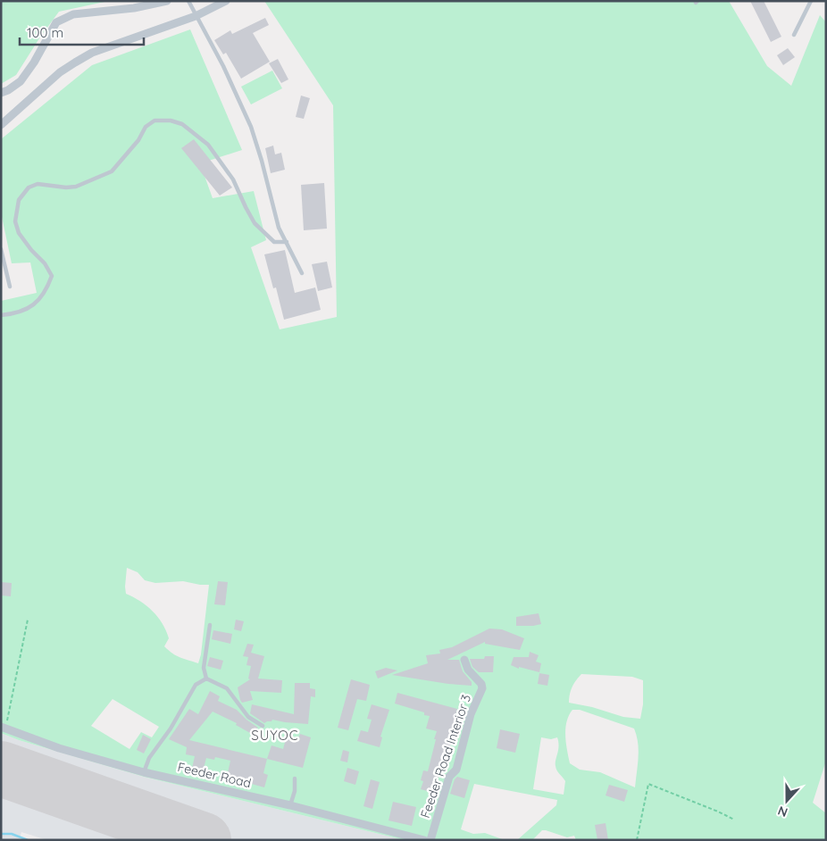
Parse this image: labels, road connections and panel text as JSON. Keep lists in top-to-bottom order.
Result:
{
  "streets": {
    "street": ["Feeder Road Interior 3", "Feeder Road"]
  },
  "districts": ["SUYOC"],
  "scale_bar": "100 m",
  "north": "bottom"
}
